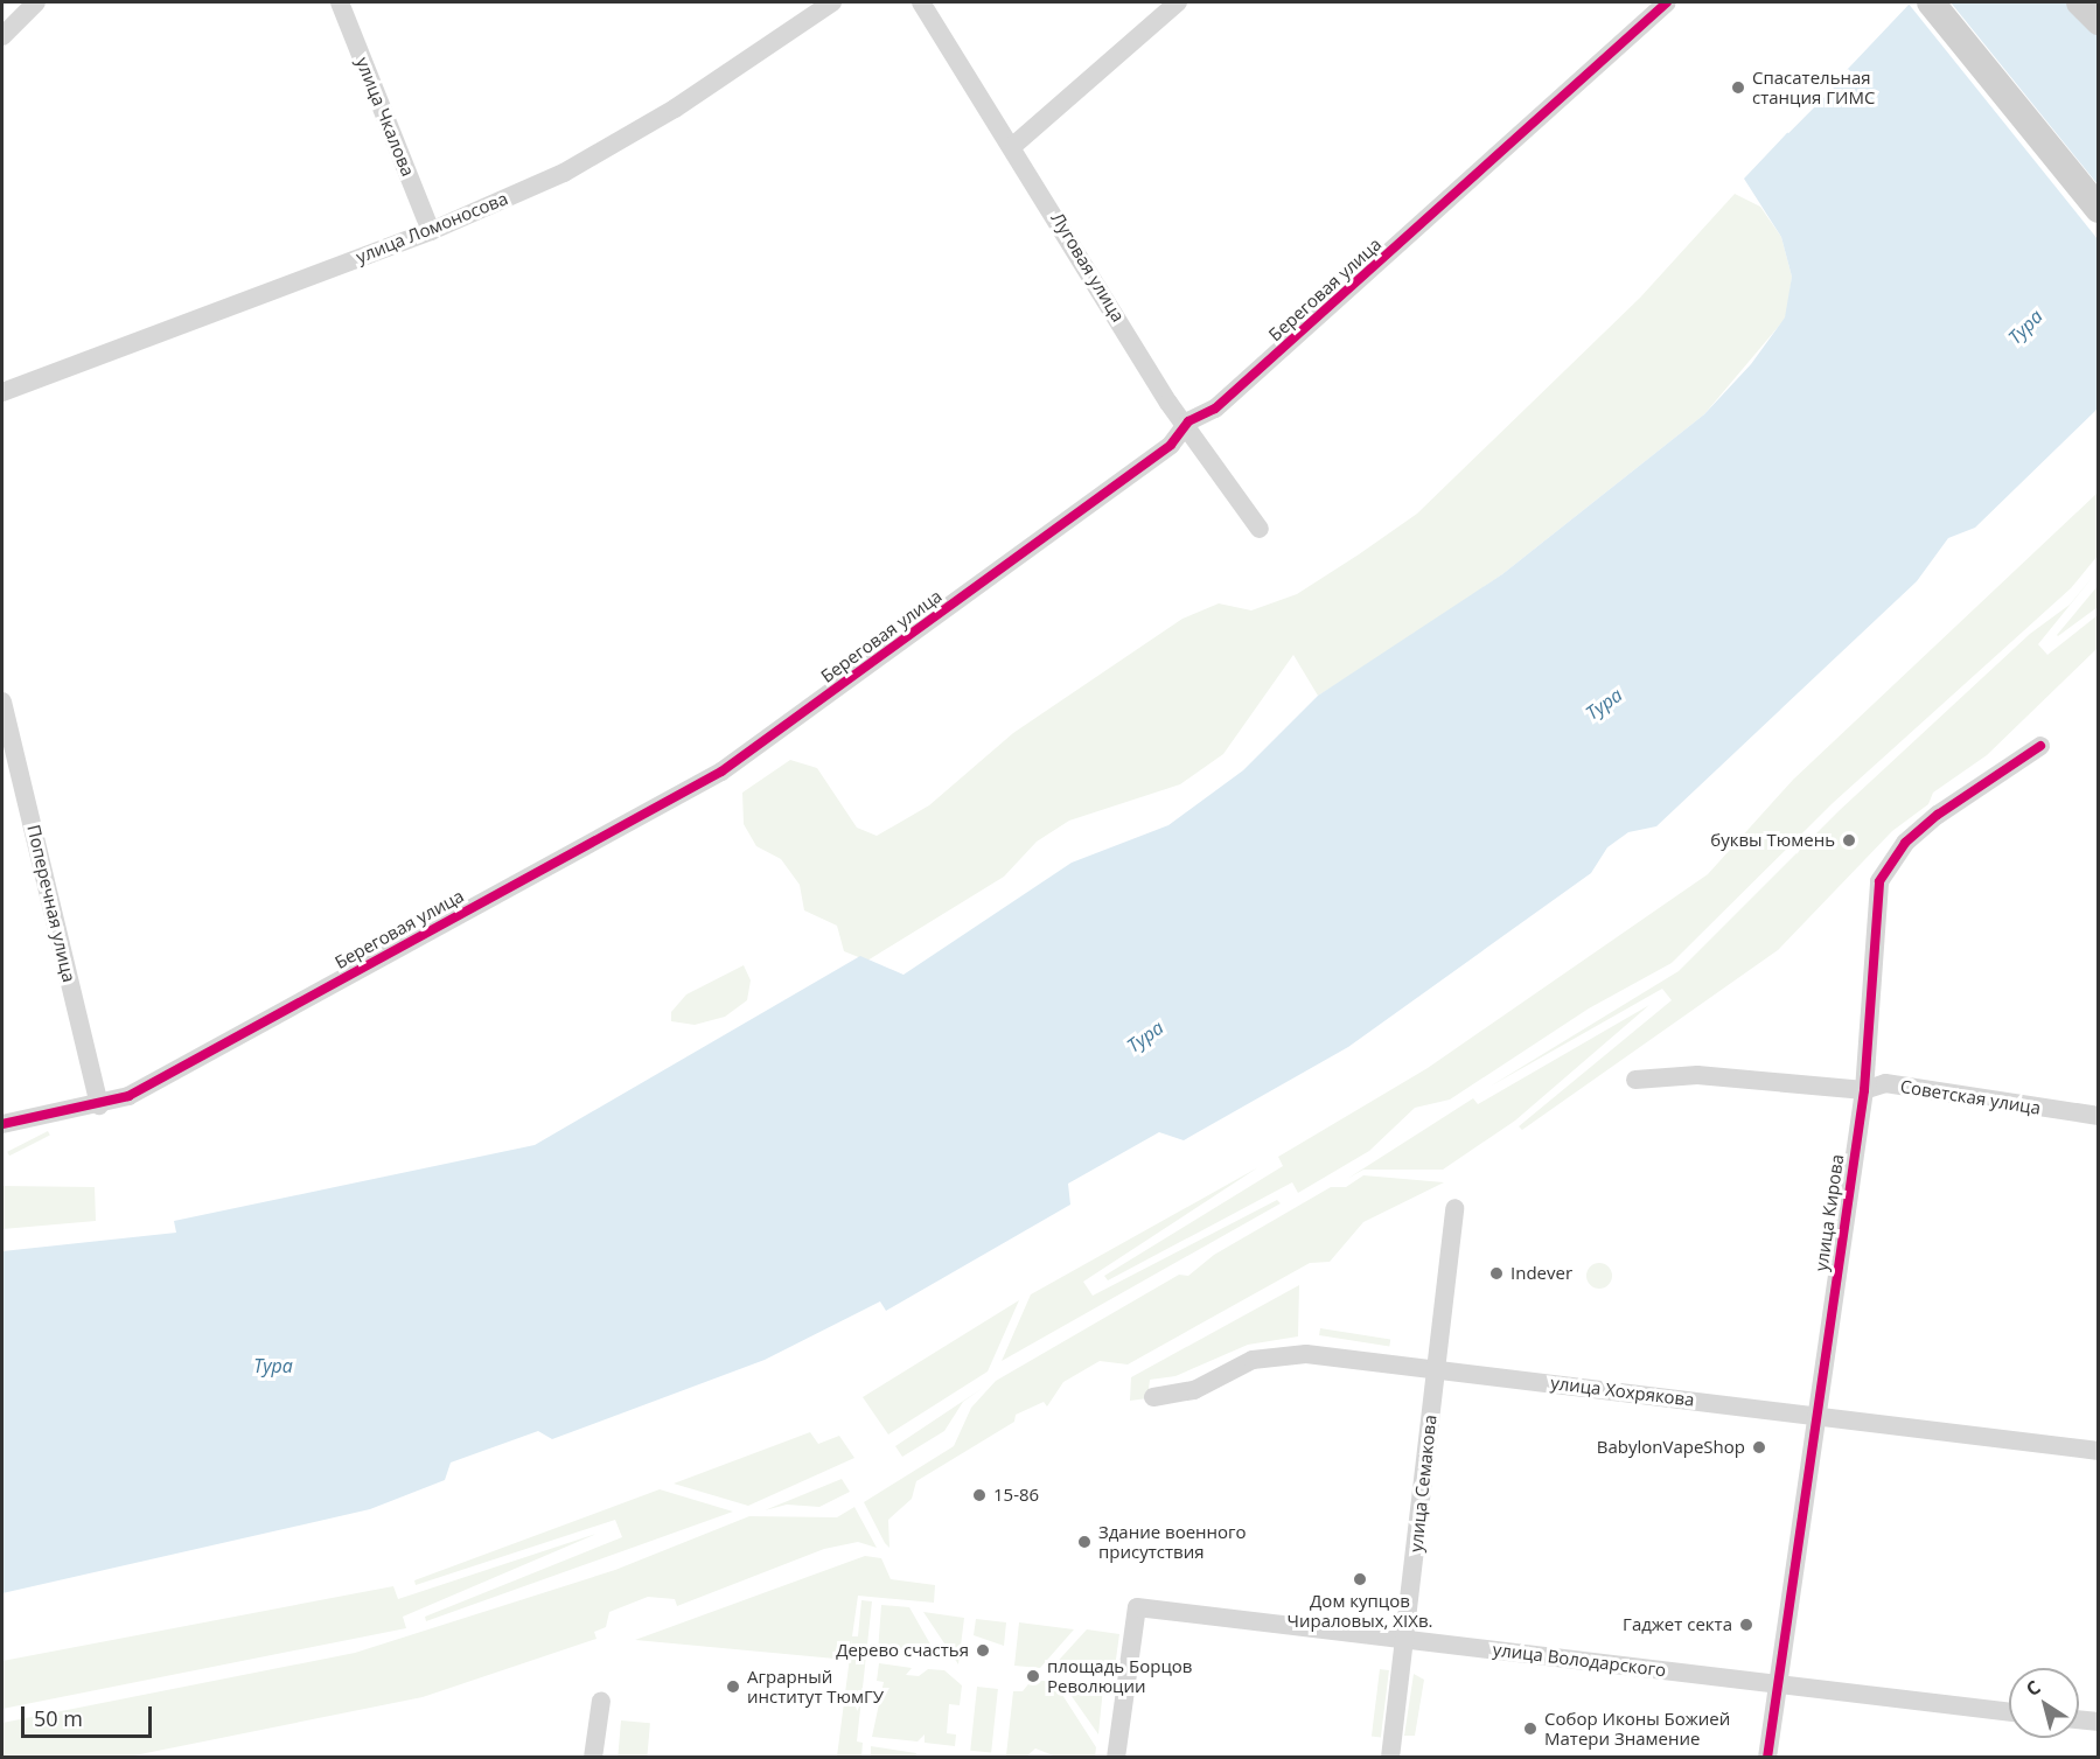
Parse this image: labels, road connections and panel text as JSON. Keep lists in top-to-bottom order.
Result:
{
  "streets": {
    "street": [
      "улица Чкалова",
      "улица Ломоносова",
      "Луговая улица",
      "Береговая улица",
      "Поперечная улица",
      "Советская улица",
      "улица Кирова",
      "улица Хохрякова",
      "улица Семакова",
      "улица Володарского"
    ]
  },
  "crossings": [
    ["улица Чкалова", "улица Ломоносова"],
    ["Луговая улица", "Береговая улица"],
    ["Береговая улица", "Поперечная улица"],
    ["Советская улица", "улица Кирова"],
    ["улица Кирова", "улица Хохрякова"],
    ["улица Кирова", "улица Володарского"],
    ["улица Хохрякова", "улица Семакова"],
    ["улица Семакова", "улица Володарского"]
  ],
  "water": ["Тура"],
  "places": [
    "Спасательная станция ГИМС",
    "буквы Тюмень",
    "Indever",
    "BabylonVapeShop",
    "15-86",
    "Здание военного присутствия",
    "Дом купцов Чираловых, XIXв.",
    "Гаджет секта",
    "Дерево счастья",
    "площадь Борцов Революции",
    "Аграрный институт ТюмГУ",
    "Собор Иконы Божией Матери Знамение"
  ],
  "scale_bar": "50 m",
  "north": "top left"
}
